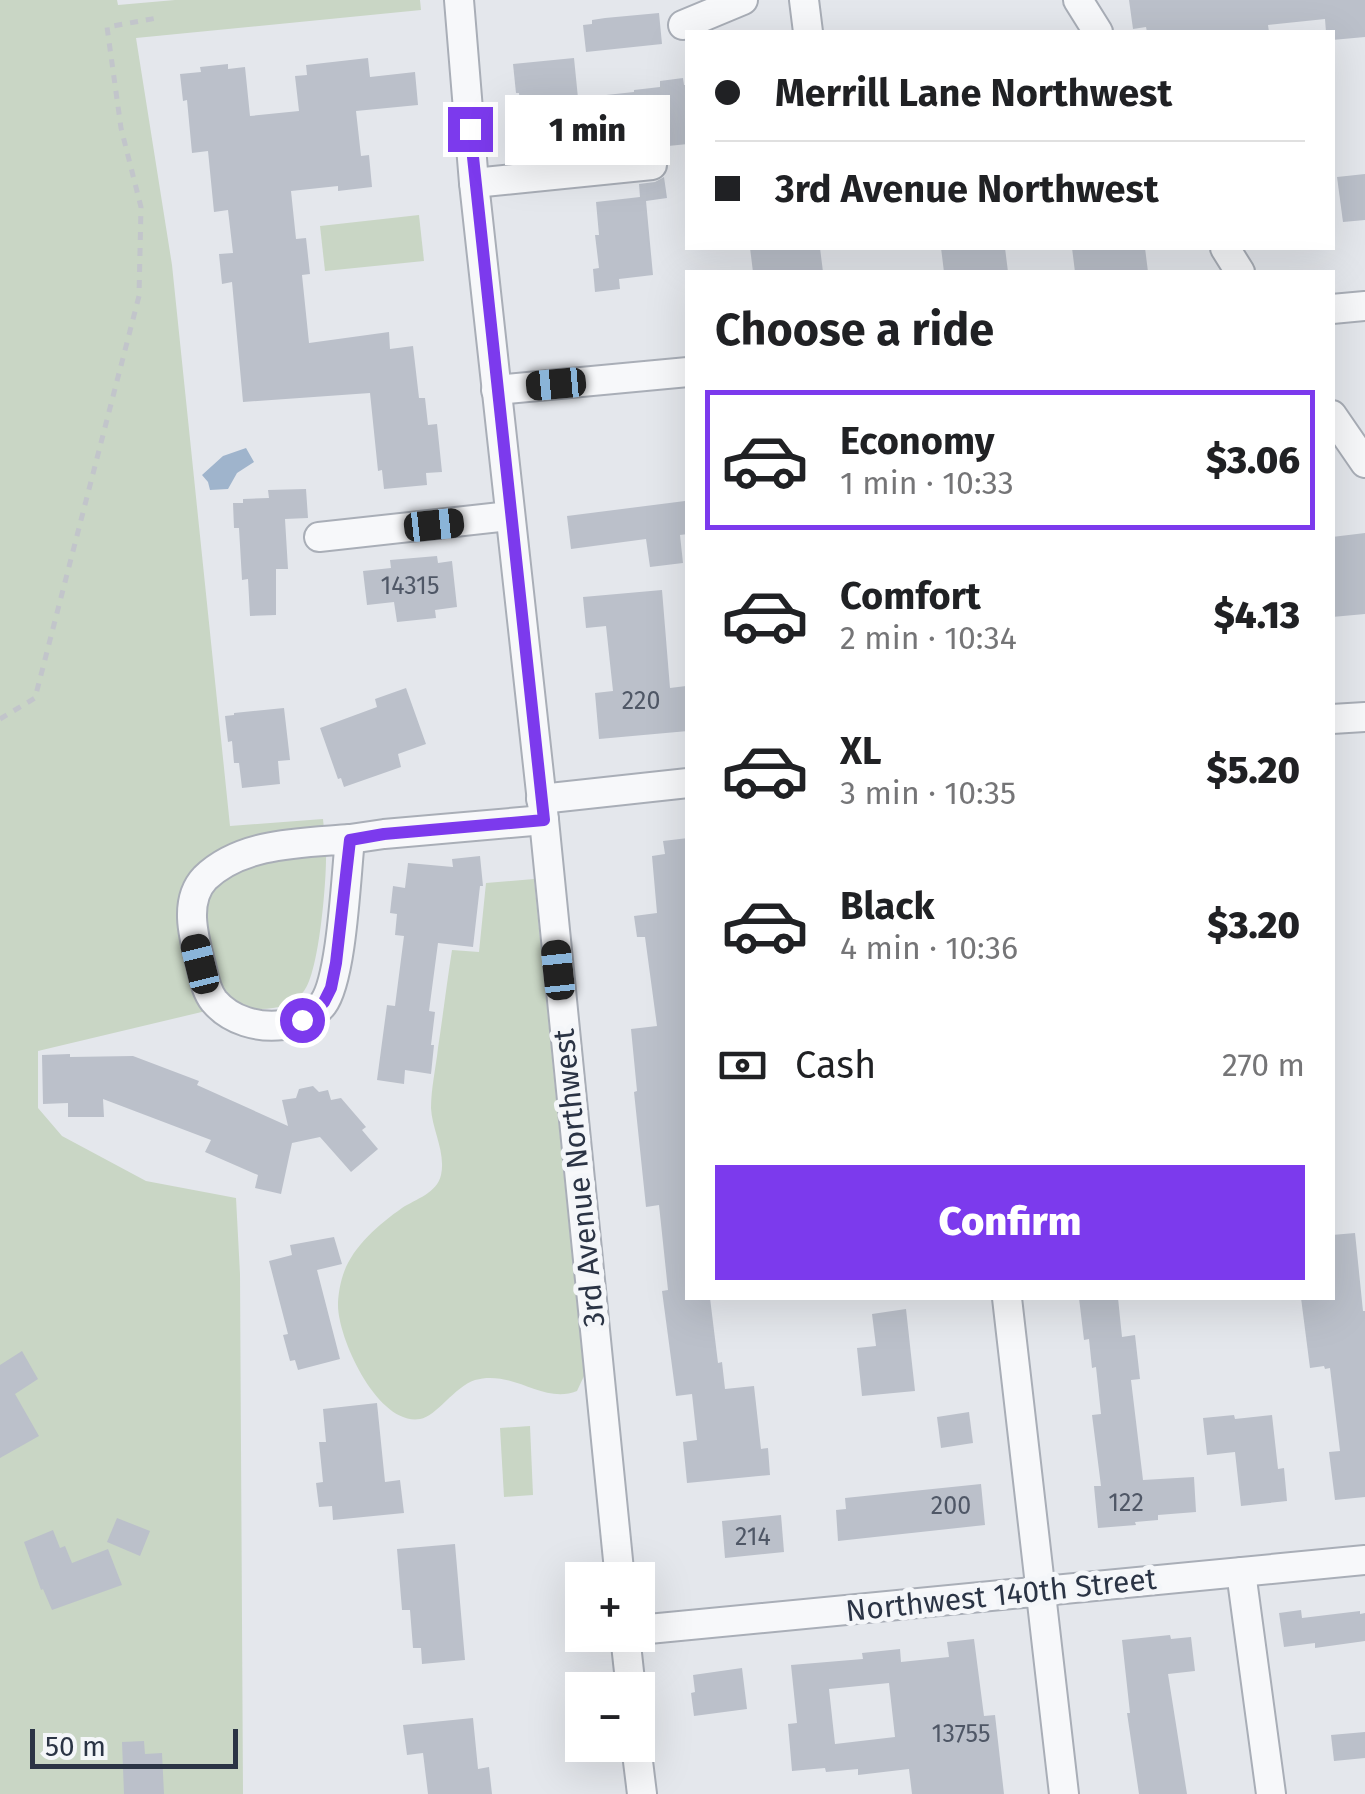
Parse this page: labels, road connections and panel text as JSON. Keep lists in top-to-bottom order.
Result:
{
  "streets": {
    "street": ["3rd Avenue Northwest", "Northwest 140th Street"]
  },
  "house_numbers": [
    "14315",
    "220",
    "122",
    "200",
    "214",
    "13755"
  ],
  "scale_bar": "50 m",
  "page": {
    "banner": ["Merrill Lane Northwest", "3rd Avenue Northwest"],
    "bubble": "1 min",
    "heading": "Choose a ride",
    "list": [
      {
        "name": "Economy",
        "note": "1 min · 10:33",
        "value": "$3.06"
      },
      {
        "name": "Comfort",
        "note": "2 min · 10:34",
        "value": "$4.13"
      },
      {
        "name": "XL",
        "note": "3 min · 10:35",
        "value": "$5.20"
      },
      {
        "name": "Black",
        "note": "4 min · 10:36",
        "value": "$3.20"
      }
    ],
    "pay": ["Cash", "270 m"],
    "buttons": "Confirm",
    "map_buttons": ["+", "−"],
    "scale": "50 m"
  }
}
